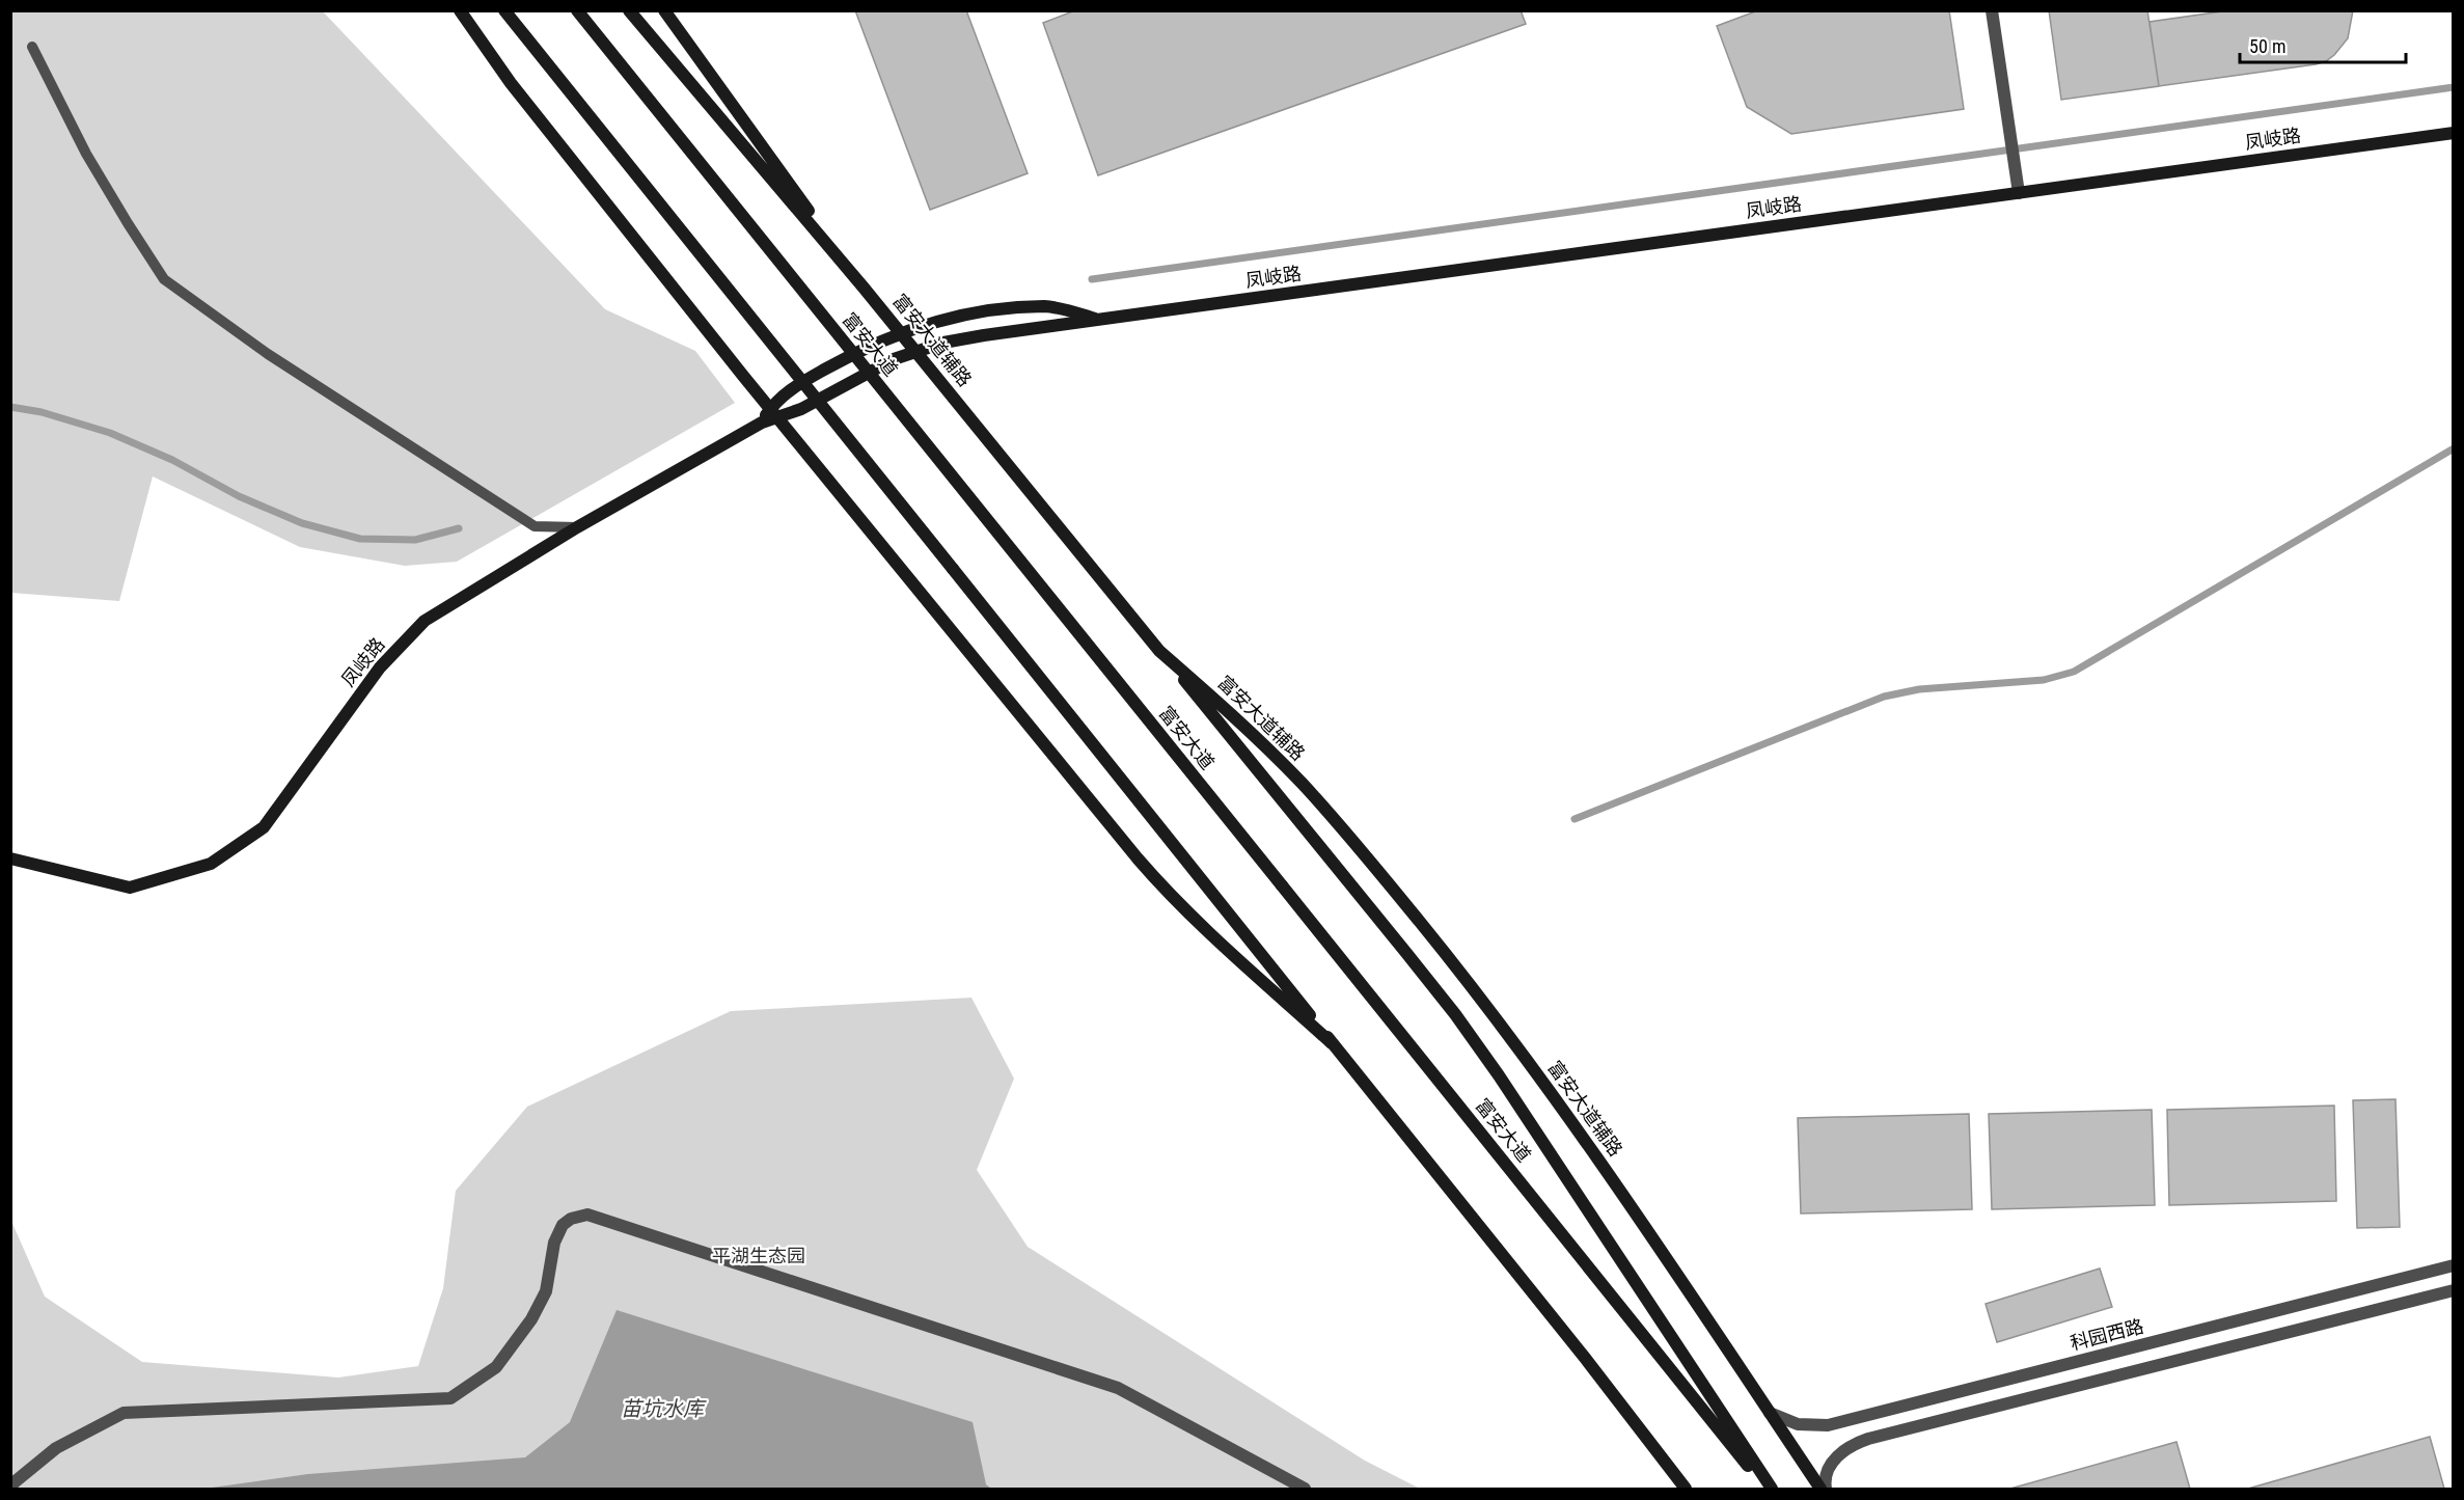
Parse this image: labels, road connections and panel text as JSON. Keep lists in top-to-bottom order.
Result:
{
  "streets": {
    "main road": ["凤岐路", "富安大道辅路", "富安大道"],
    "street": ["科园西路"]
  },
  "crossings": [
    ["凤岐路", "富安大道辅路"],
    ["富安大道辅路", "科园西路"]
  ],
  "water": ["苗坑水库"],
  "parks": ["平湖生态园"],
  "scale_bar": "50 m"
}
